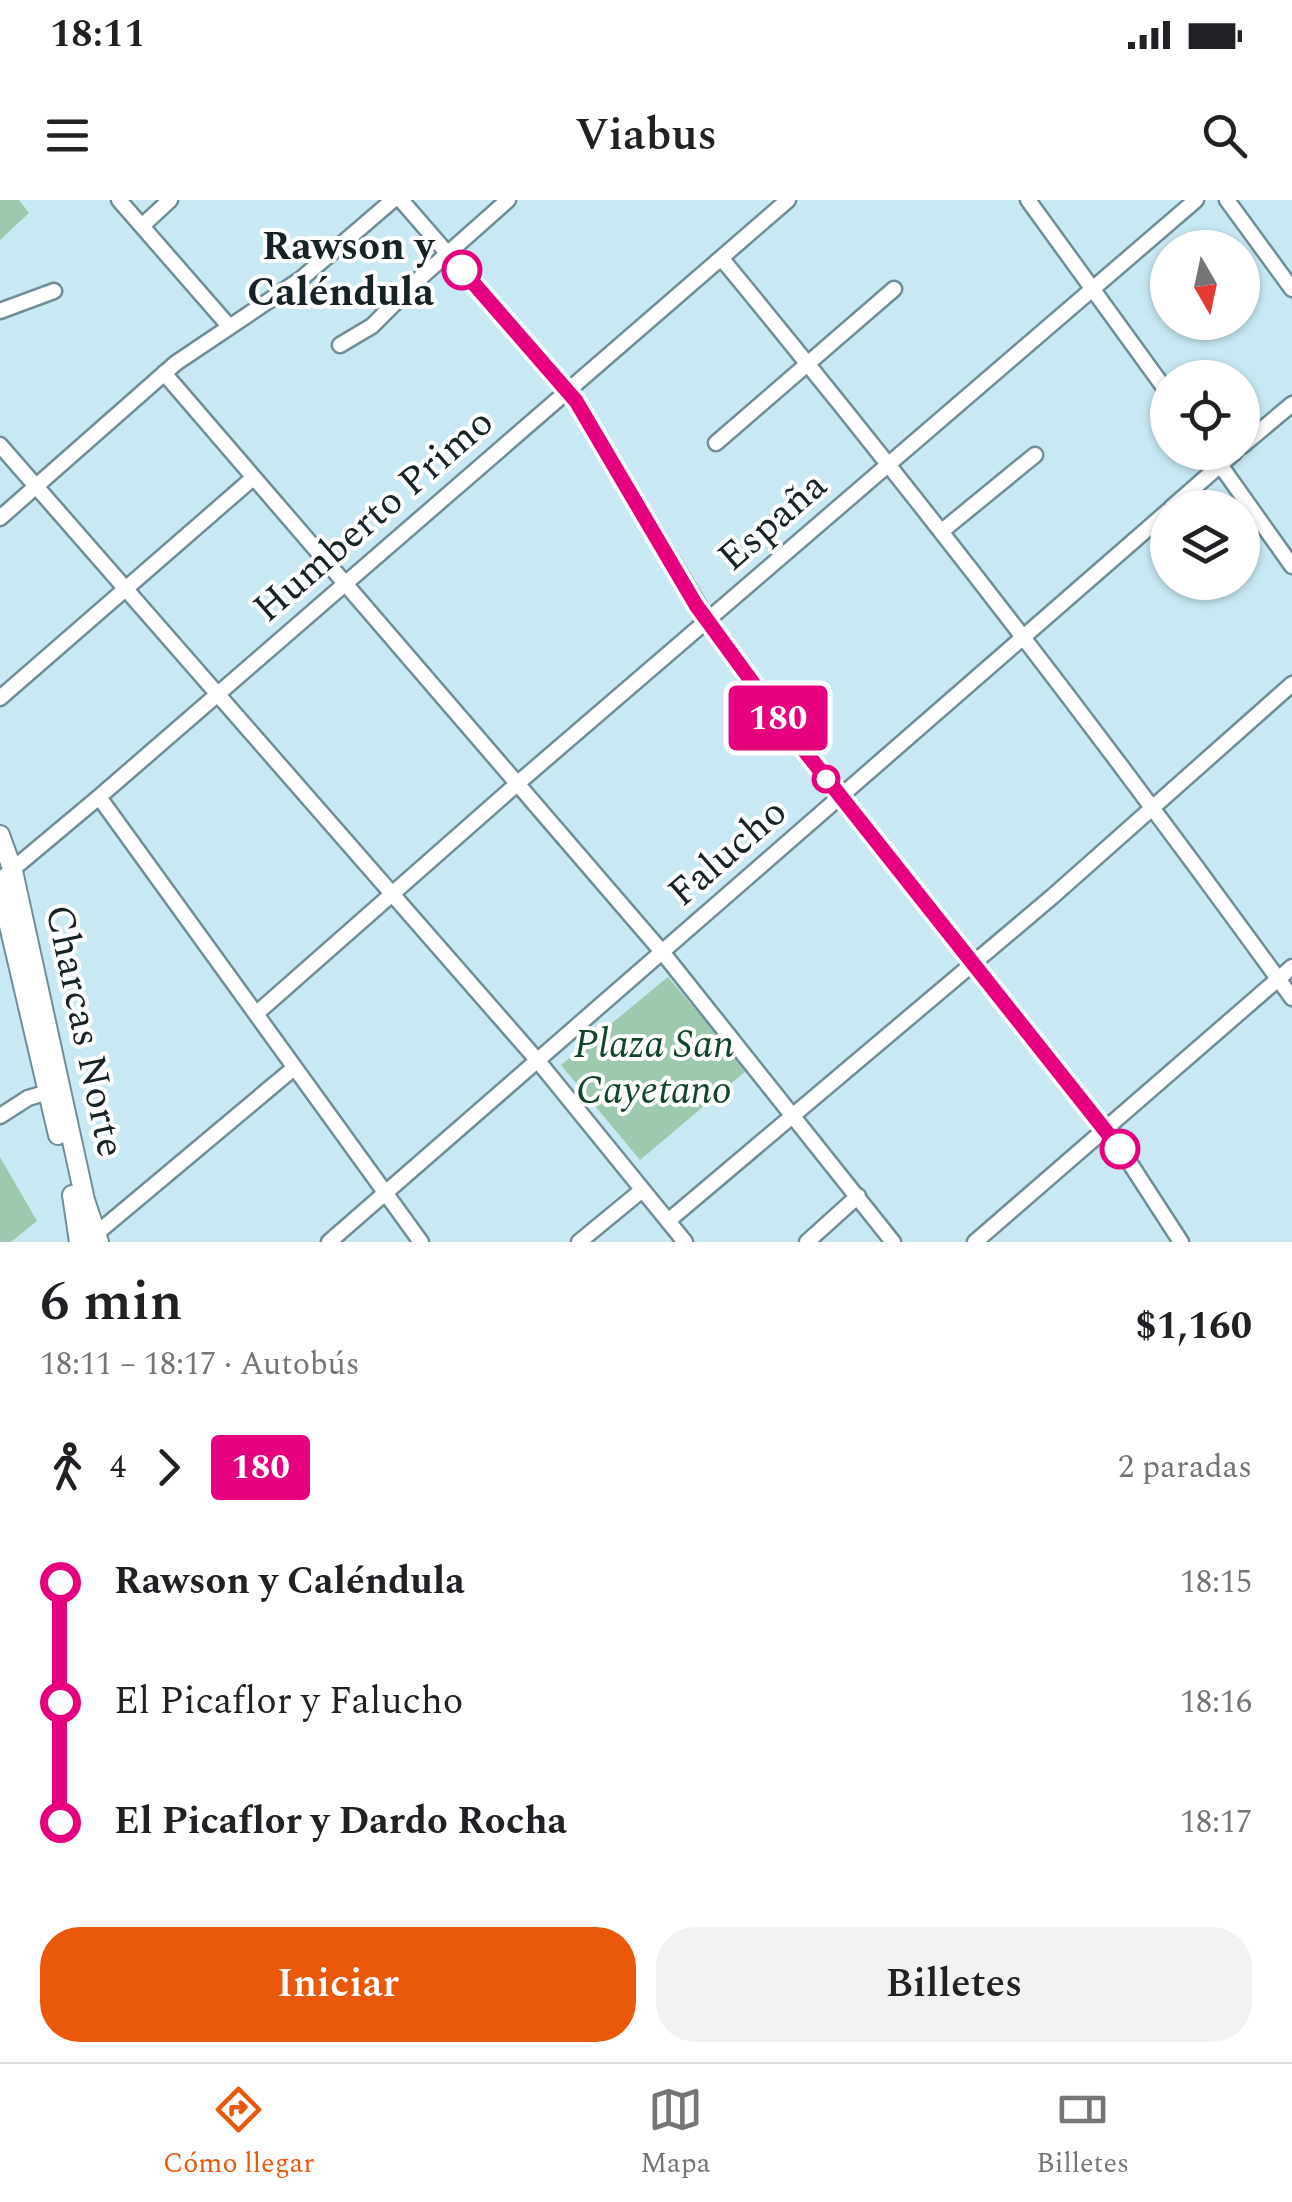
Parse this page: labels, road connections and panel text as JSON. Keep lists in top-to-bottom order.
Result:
{
  "streets": {
    "street": [
      "Humberto Primo",
      "España",
      "Falucho",
      "Charcas Norte"
    ]
  },
  "crossings": [
    ["Humberto Primo", "Charcas Norte"]
  ],
  "parks": ["Plaza San Cayetano"],
  "places": ["Rawson y Caléndula"],
  "lines": ["bus line 180"],
  "north": "bottom",
  "page": {
    "status": "18:11",
    "header": "Viabus",
    "on_map": "180",
    "heading": ["6 min", "18:11 – 18:17 · Autobús", "$1,160"],
    "legs": ["4", "180", "2 paradas"],
    "list": [
      {
        "name": "Rawson y Caléndula",
        "value": "18:15"
      },
      {
        "name": "El Picaflor y Falucho",
        "value": "18:16"
      },
      {
        "name": "El Picaflor y Dardo Rocha",
        "value": "18:17"
      }
    ],
    "buttons": ["Iniciar", "Billetes"],
    "tabs": ["Cómo llegar", "Mapa", "Billetes"]
  }
}
